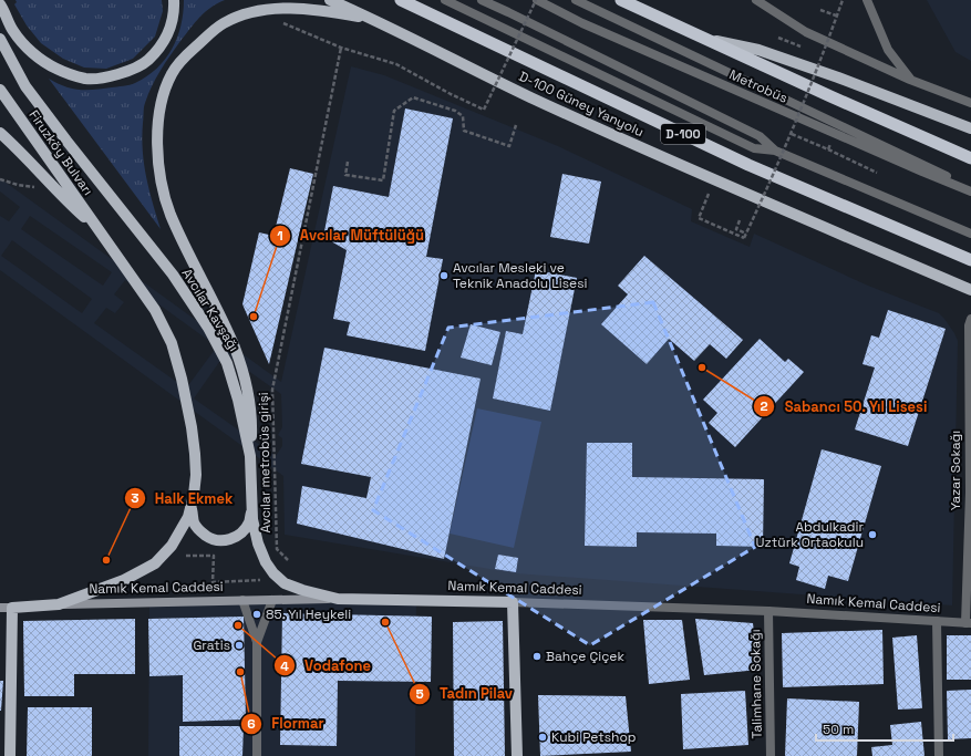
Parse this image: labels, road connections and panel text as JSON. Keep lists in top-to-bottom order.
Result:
{
  "streets": {
    "highway": ["D-100"],
    "main road": [
      "D-100 Güney Yanyolu",
      "Firuzköy Bulvarı",
      "Avcılar Kavşağı",
      "Namık Kemal Caddesi"
    ],
    "street": ["Metrobüs", "Yazar Sokağı", "Talimhane Sokağı"],
    "path": ["Avcılar metrobüs girişi"]
  },
  "crossings": [
    ["Avcılar Kavşağı", "Namık Kemal Caddesi"],
    ["Yazar Sokağı", "Namık Kemal Caddesi"],
    ["Namık Kemal Caddesi", "Talimhane Sokağı"]
  ],
  "places": [
    "Avcılar Mesleki ve Teknik Anadolu Lisesi",
    "Avcılar Müftülüğü",
    "Sabancı 50. Yıl Lisesi",
    "Abdulkadir Uztürk Ortaokulu",
    "Halk Ekmek",
    "85. Yıl Heykeli",
    "Tadın Pilav",
    "Vodafone",
    "Gratis",
    "Bahçe Çiçek",
    "Flormar",
    "Kubi Petshop"
  ],
  "scale_bar": "50 m"
}
